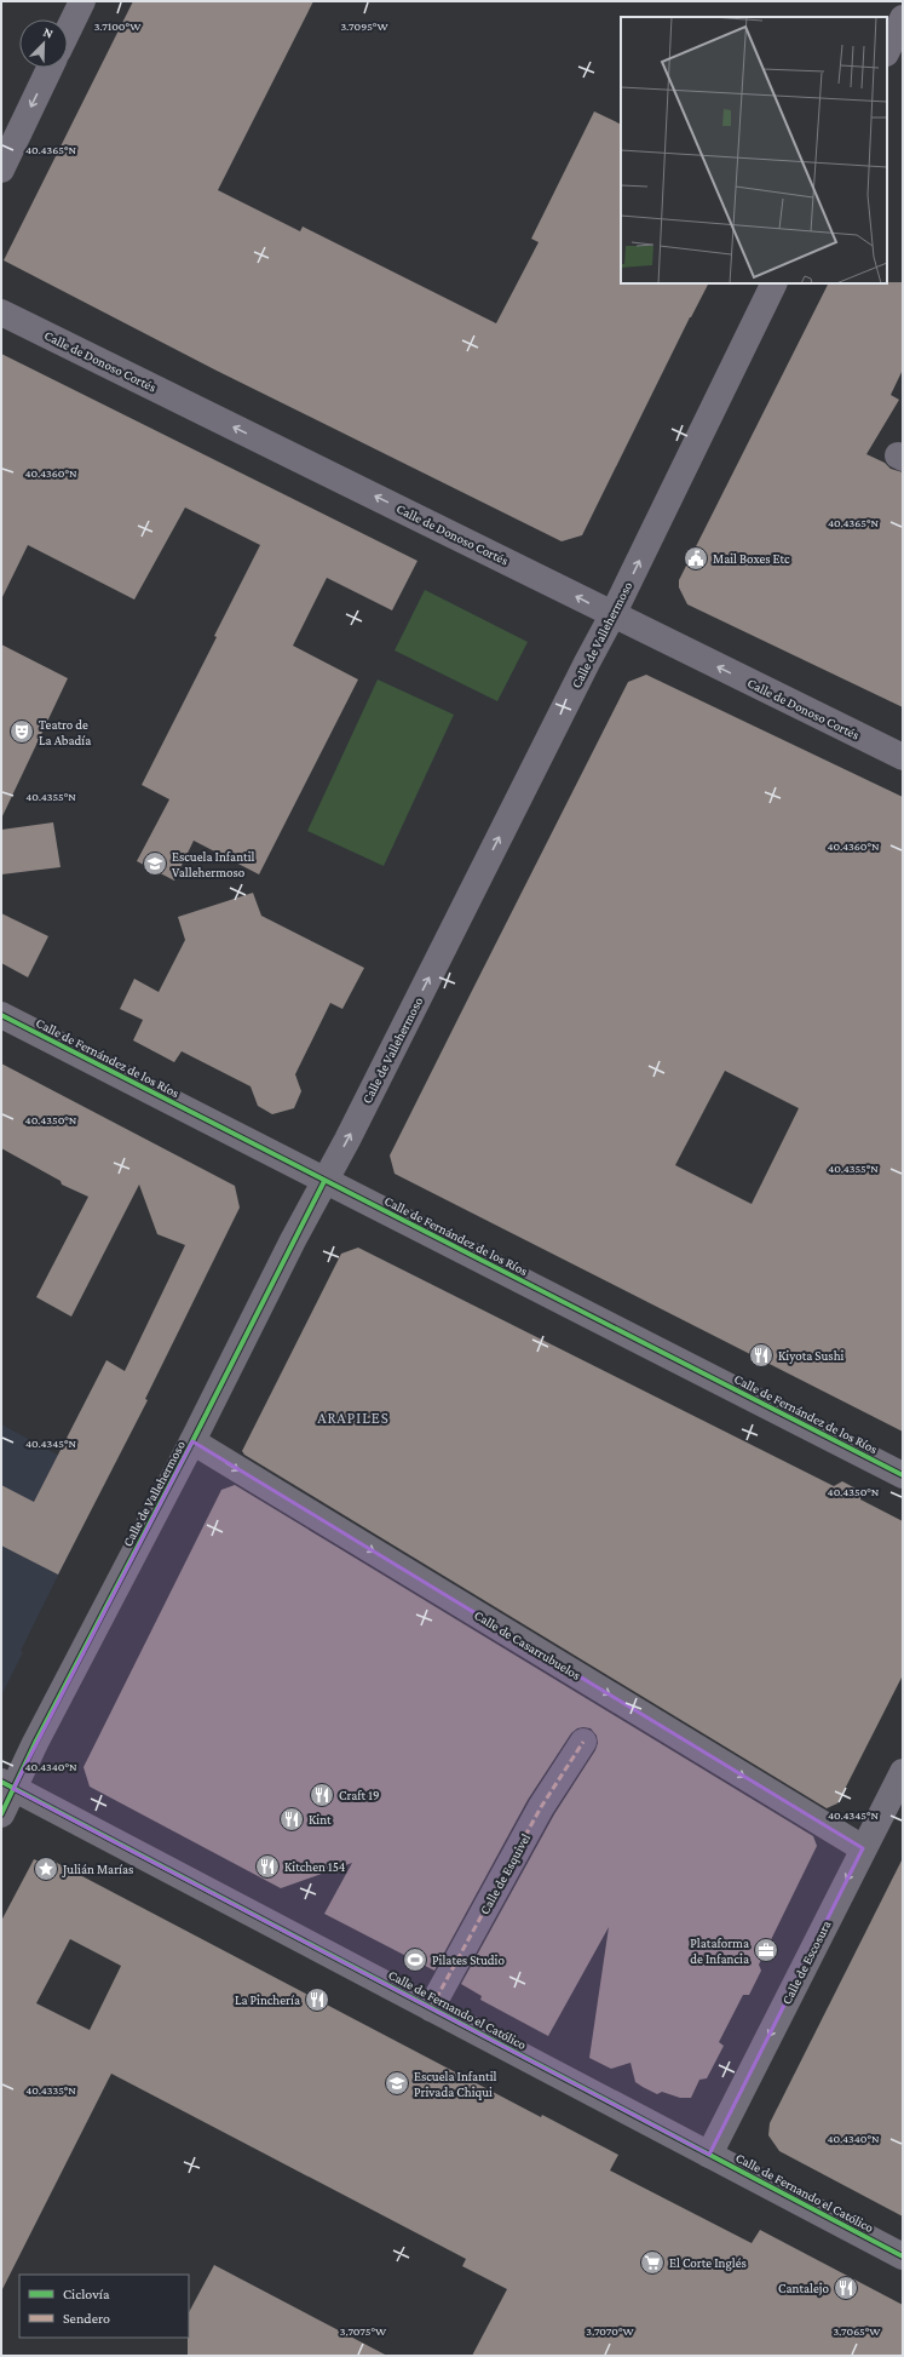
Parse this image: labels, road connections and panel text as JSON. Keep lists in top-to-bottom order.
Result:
{
  "streets": {
    "street": [
      "Calle de Donoso Cortés",
      "Calle de Vallehermoso",
      "Calle de Fernández de los Ríos",
      "Calle de Casarrubuelos",
      "Calle de Esquivel",
      "Calle de Escosura",
      "Calle de Fernando el Católico"
    ]
  },
  "crossings": [
    ["Calle de Donoso Cortés", "Calle de Vallehermoso"],
    ["Calle de Vallehermoso", "Calle de Fernández de los Ríos"],
    ["Calle de Vallehermoso", "Calle de Casarrubuelos"],
    ["Calle de Vallehermoso", "Calle de Fernando el Católico"],
    ["Calle de Casarrubuelos", "Calle de Escosura"],
    ["Calle de Esquivel", "Calle de Fernando el Católico"],
    ["Calle de Escosura", "Calle de Fernando el Católico"]
  ],
  "one_way": [
    "Calle de Donoso Cortés",
    "Calle de Vallehermoso",
    "Calle de Casarrubuelos",
    "Calle de Escosura"
  ],
  "districts": ["ARAPILES"],
  "places": {
    "public building": ["Mail Boxes Etc"],
    "theatre": ["Teatro de La Abadía"],
    "school or university": ["Escuela Infantil Vallehermoso", "Escuela Infantil Privada Chiqui"],
    "restaurant": [
      "Kiyota Sushi",
      "Craft 19",
      "Kint",
      "Kitchen 154",
      "La Pinchería",
      "Cantalejo"
    ],
    "place": ["Julián Marías"],
    "office": ["Plataforma de Infancia"],
    "sports": ["Pilates Studio"],
    "supermarket": ["El Corte Inglés"]
  },
  "legend": ["Ciclovía", "Sendero"],
  "north": "top right",
  "coordinates": [
    "3.7100°W",
    "3.7095°W",
    "40.4365°N",
    "40.4360°N",
    "40.4355°N",
    "40.4350°N",
    "40.4345°N",
    "40.4340°N",
    "40.4335°N",
    "3.7075°W",
    "3.7070°W",
    "3.7065°W"
  ]
}
